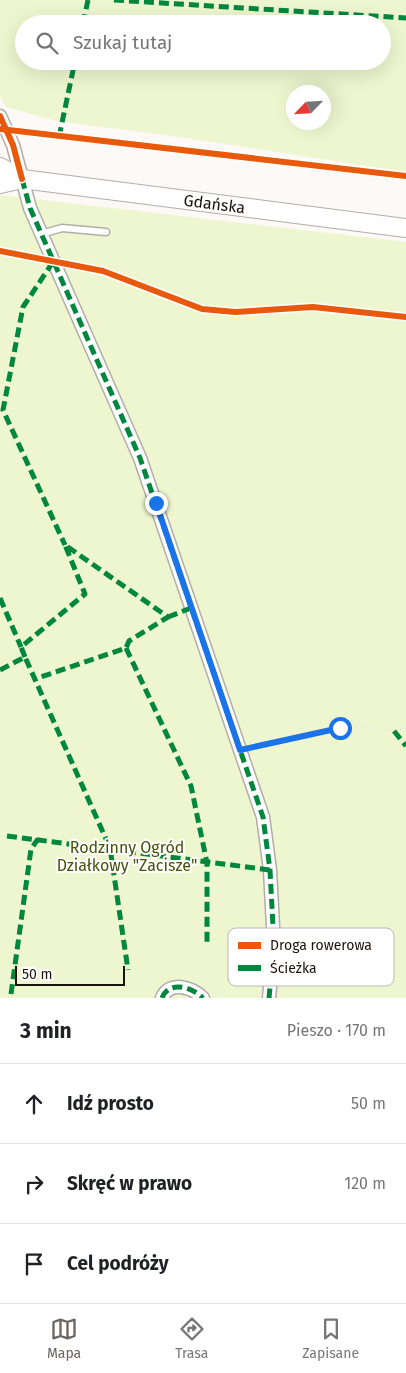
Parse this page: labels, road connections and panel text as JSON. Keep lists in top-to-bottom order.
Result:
{
  "streets": {
    "main road": ["Gdańska"]
  },
  "parks": ["Rodzinny Ogród Działkowy \"Zacisze\""],
  "legend": ["Droga rowerowa", "Ścieżka"],
  "scale_bar": "50 m",
  "north": "bottom left",
  "page": {
    "search": "Szukaj tutaj",
    "scale": "50 m",
    "heading": ["3 min", "Pieszo · 170 m"],
    "list": [
      ["Idź prosto", "50 m"],
      ["Skręć w prawo", "120 m"],
      "Cel podróży"
    ],
    "nav": ["Mapa", "Trasa", "Zapisane"]
  }
}
